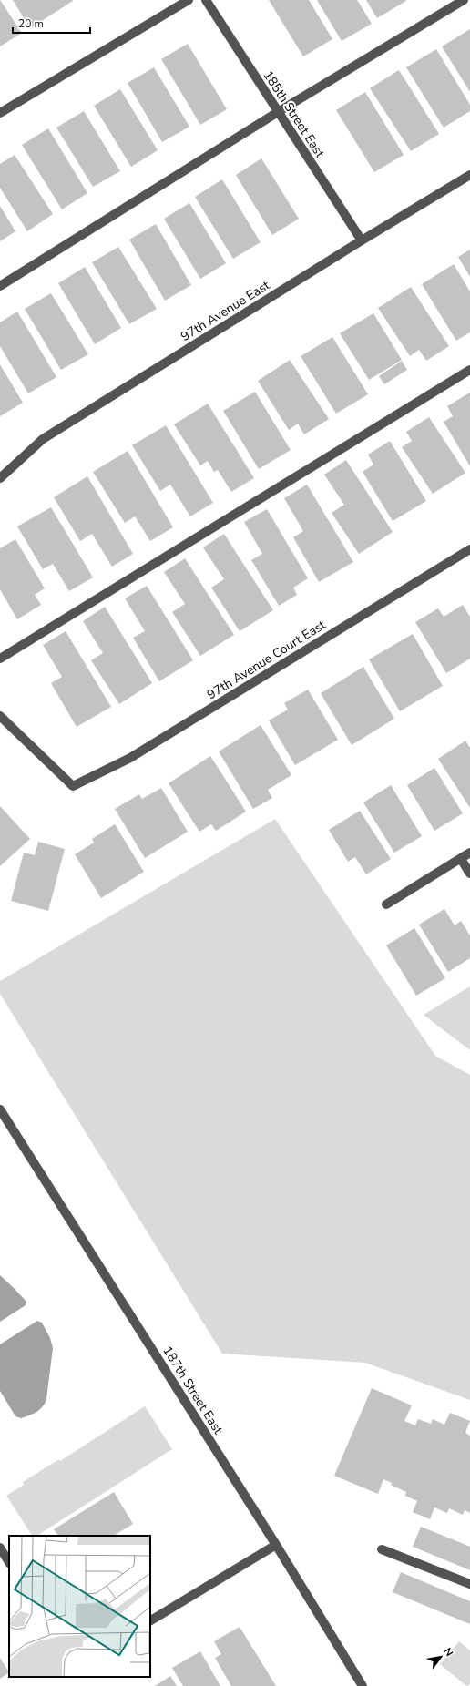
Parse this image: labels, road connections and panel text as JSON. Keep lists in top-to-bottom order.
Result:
{
  "streets": {
    "street": [
      "185th Street East",
      "97th Avenue East",
      "97th Avenue Court East",
      "187th Street East"
    ]
  },
  "crossings": [
    ["185th Street East", "97th Avenue East"]
  ],
  "scale_bar": "20 m",
  "north": "top right"
}
